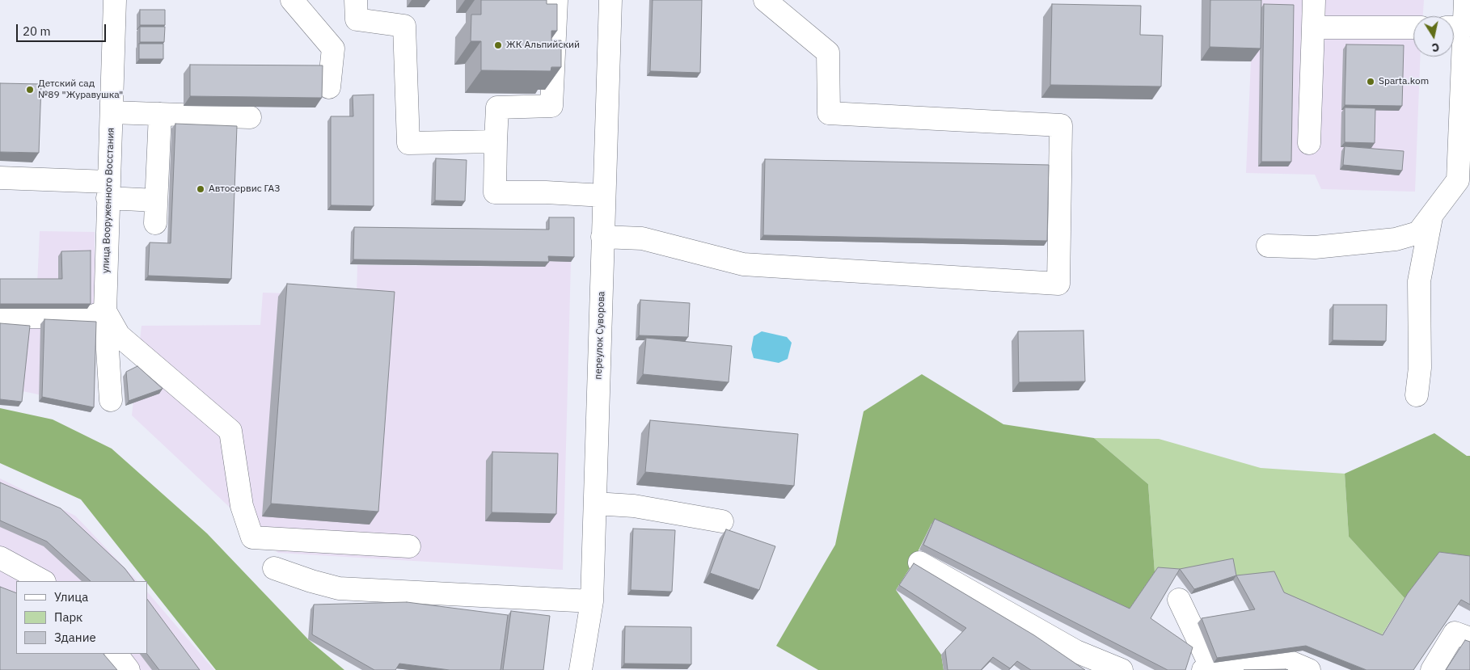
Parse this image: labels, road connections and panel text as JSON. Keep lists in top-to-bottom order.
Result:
{
  "streets": {
    "street": ["улица Вооруженного Восстания", "переулок Суворова"]
  },
  "places": [
    "ЖК Альпийский",
    "Sparta.kom",
    "Детский сад №89 \"Журавушка\"",
    "Автосервис ГАЗ"
  ],
  "legend": ["Улица", "Парк", "Здание"],
  "scale_bar": "20 m",
  "north": "bottom"
}
